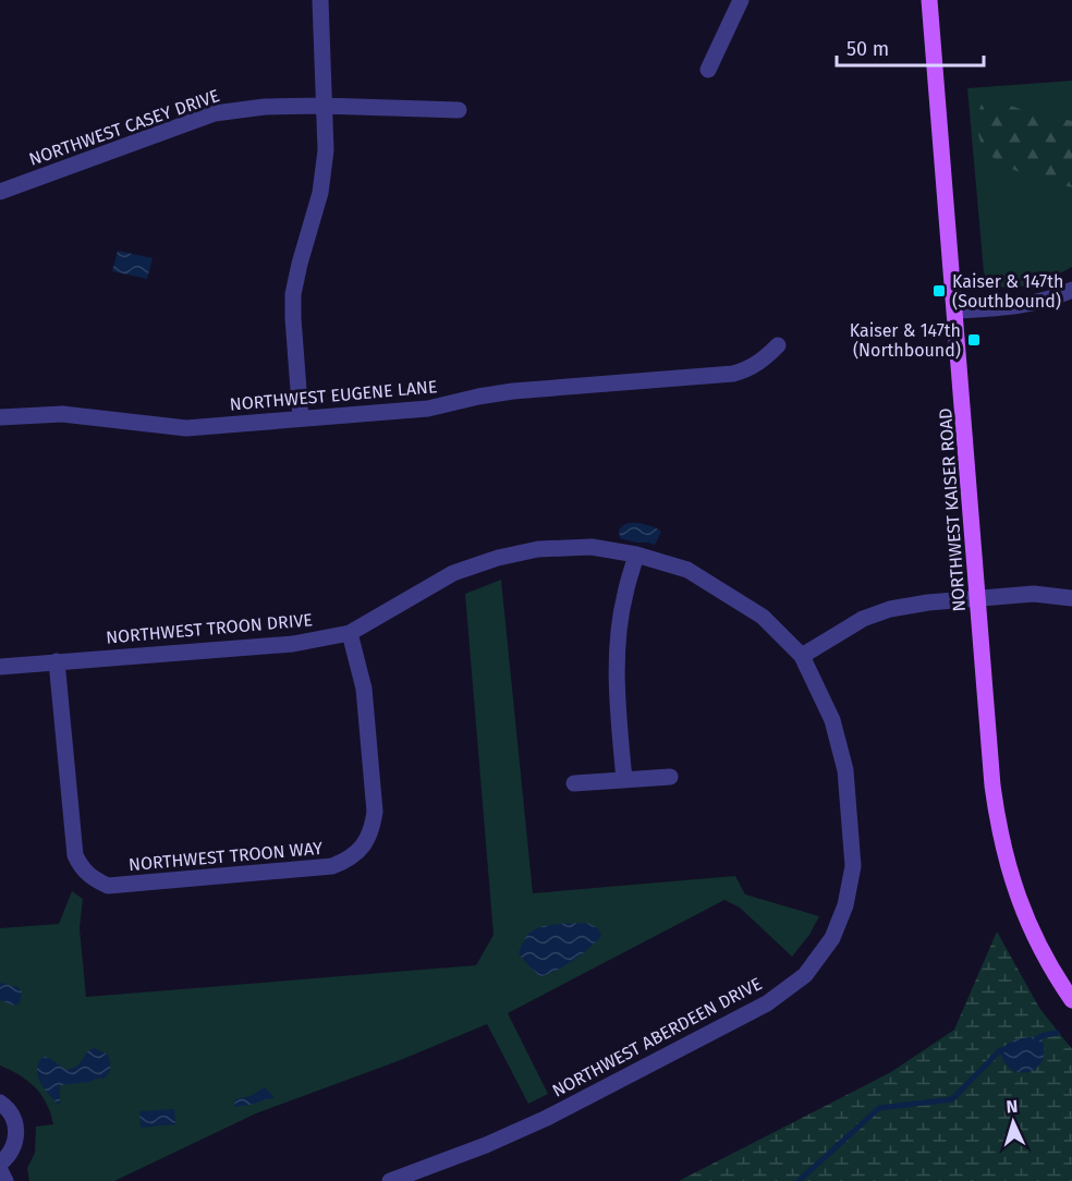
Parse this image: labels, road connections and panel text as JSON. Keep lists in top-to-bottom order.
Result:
{
  "streets": {
    "main road": ["NORTHWEST KAISER ROAD"],
    "street": [
      "NORTHWEST CASEY DRIVE",
      "NORTHWEST EUGENE LANE",
      "NORTHWEST TROON DRIVE",
      "NORTHWEST TROON WAY",
      "NORTHWEST ABERDEEN DRIVE"
    ]
  },
  "crossings": [
    ["NORTHWEST TROON DRIVE", "NORTHWEST TROON WAY"],
    ["NORTHWEST TROON DRIVE", "NORTHWEST ABERDEEN DRIVE"]
  ],
  "places": {
    "transit": ["Kaiser & 147th (Southbound)", "Kaiser & 147th (Northbound)"]
  },
  "scale_bar": "50 m",
  "north": "top"
}
